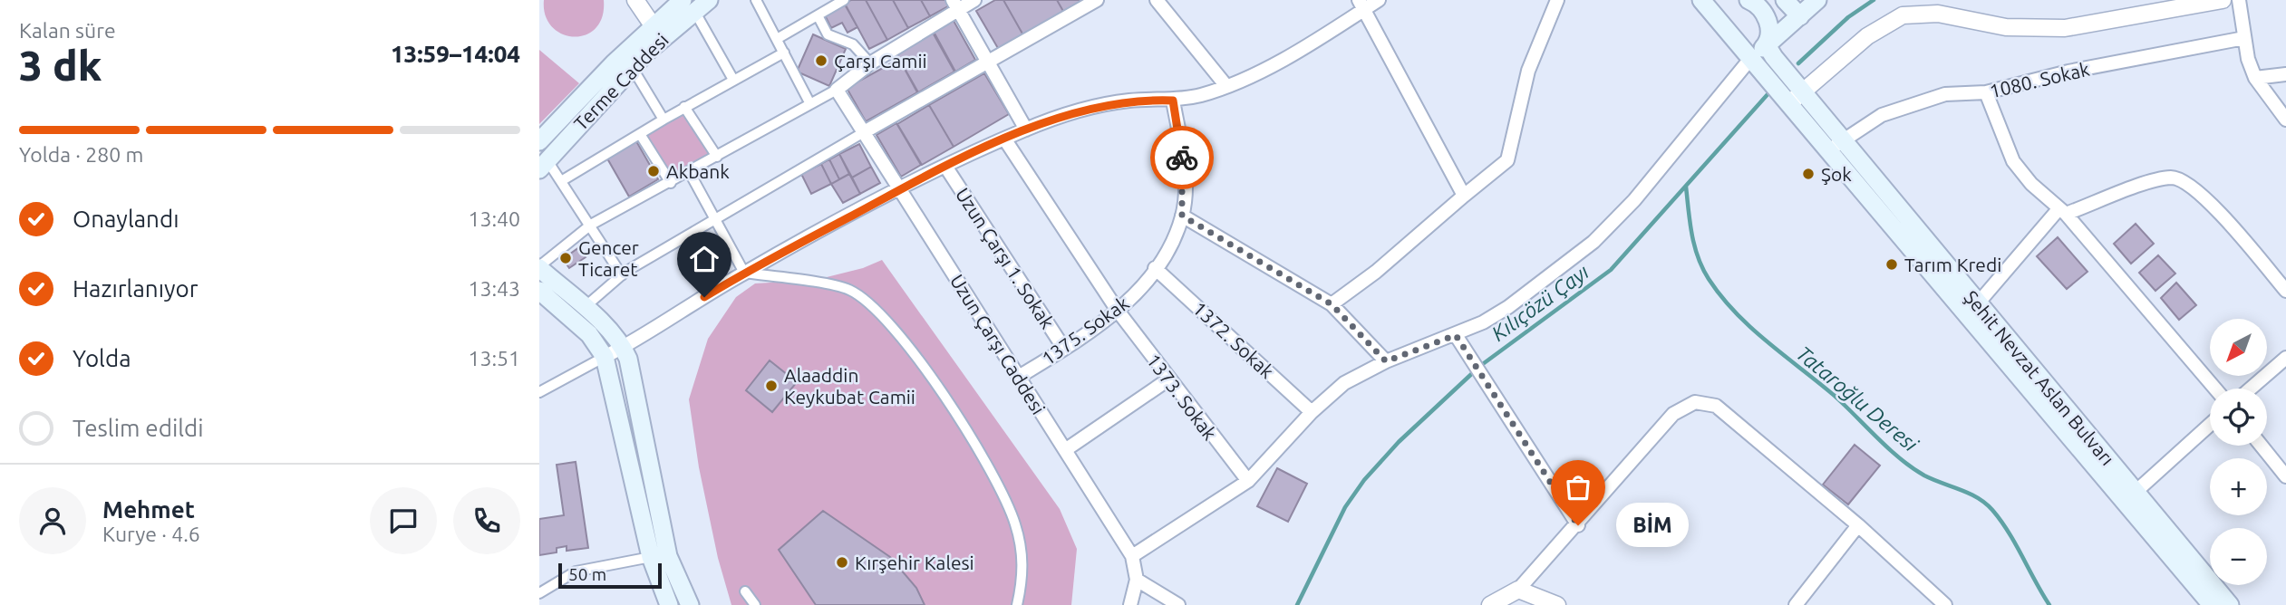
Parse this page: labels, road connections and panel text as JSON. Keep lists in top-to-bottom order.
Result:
{
  "streets": {
    "main road": ["Terme Caddesi", "Şehit Nevzat Aslan Bulvarı"],
    "street": [
      "1080. Sokak",
      "Uzun Çarşı 1. Sokak",
      "1375. Sokak",
      "1372. Sokak",
      "Uzun Çarşı Caddesi",
      "1373. Sokak"
    ]
  },
  "crossings": [
    ["1080. Sokak", "Şehit Nevzat Aslan Bulvarı"],
    ["Uzun Çarşı 1. Sokak", "1375. Sokak"],
    ["1375. Sokak", "1372. Sokak"],
    ["1375. Sokak", "Uzun Çarşı Caddesi"],
    ["1375. Sokak", "1373. Sokak"]
  ],
  "water": ["Kılıçözü Çayı", "Tataroğlu Deresi"],
  "places": [
    "Çarşı Camii",
    "Akbank",
    "Şok",
    "Gencer Ticaret",
    "Tarım Kredi",
    "Alaaddin Keykubat Camii",
    "BİM",
    "Kırşehir Kalesi"
  ],
  "scale_bar": "50 m",
  "north": "bottom left",
  "page": {
    "heading": ["3 dk", "Kalan süre", "13:59–14:04"],
    "panel": ["Mehmet", "Kurye · 4.6"],
    "bar": "Yolda · 280 m",
    "list": [
      ["Onaylandı", "13:40"],
      ["Hazırlanıyor", "13:43"],
      ["Yolda", "13:51"],
      "Teslim edildi"
    ],
    "map_buttons": ["+", "−"],
    "bubble": "BİM",
    "scale": "50 m"
  }
}
